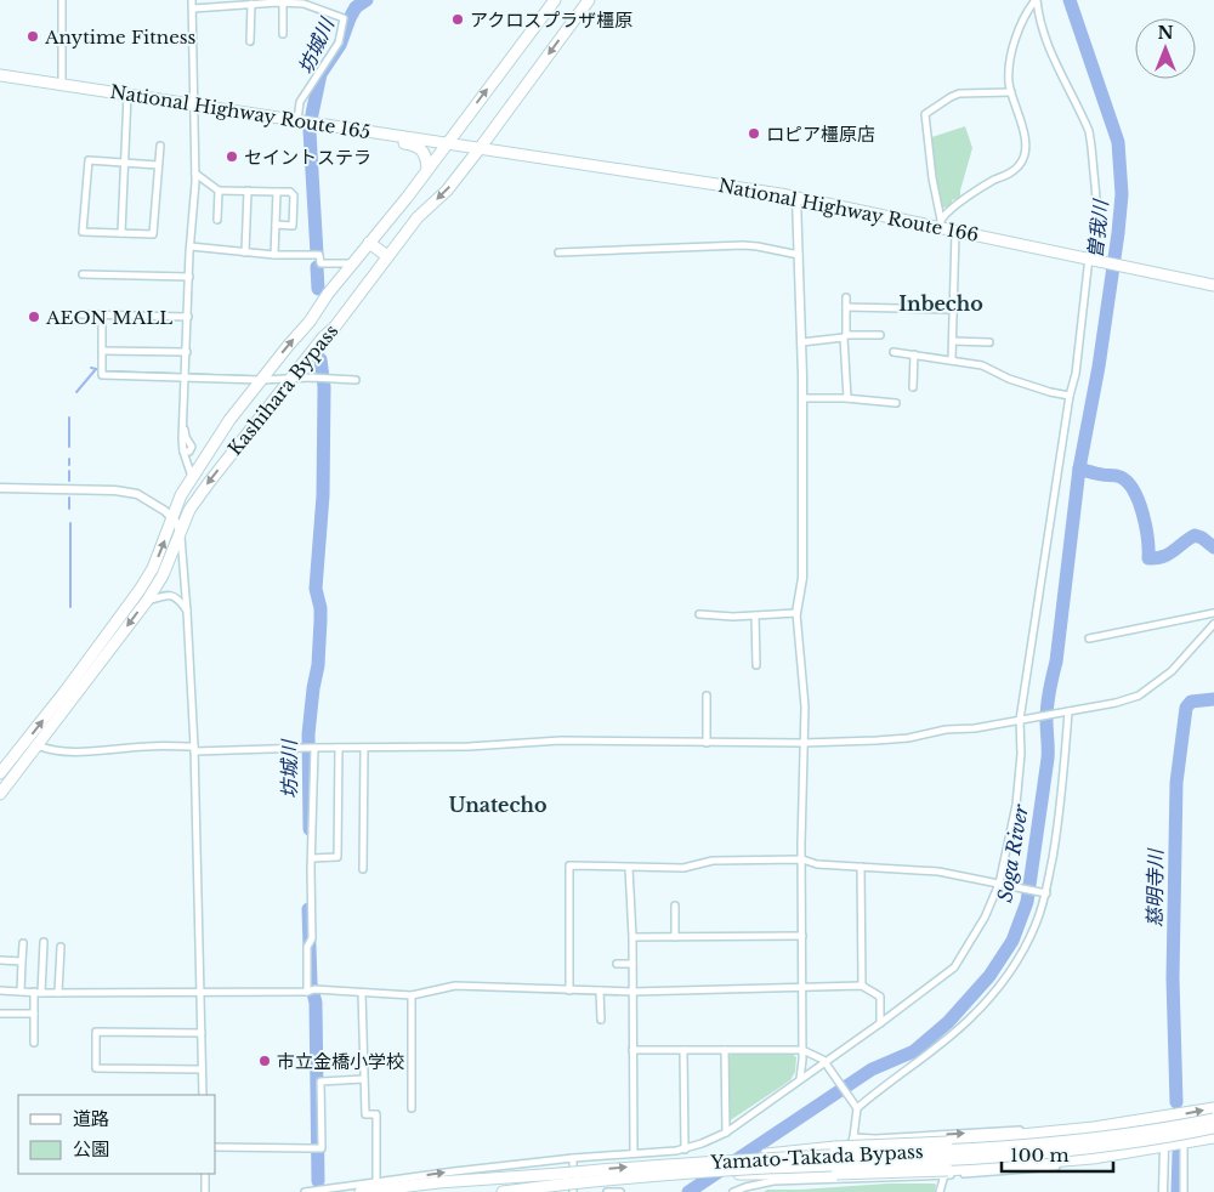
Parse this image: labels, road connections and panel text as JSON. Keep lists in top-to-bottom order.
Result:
{
  "streets": {
    "highway": [
      "National Highway Route 165",
      "National Highway Route 166",
      "Kashihara Bypass",
      "Yamato-Takada Bypass"
    ]
  },
  "crossings": [
    ["National Highway Route 165", "National Highway Route 166"],
    ["National Highway Route 165", "Kashihara Bypass"],
    ["National Highway Route 166", "Kashihara Bypass"]
  ],
  "districts": ["Inbecho", "Unatecho"],
  "water": [
    "坊城川",
    "曽我川",
    "Soga River",
    "慈明寺川"
  ],
  "places": [
    "アクロスプラザ橿原",
    "Anytime Fitness",
    "ロピア橿原店",
    "セイントステラ",
    "AEON MALL",
    "市立金橋小学校"
  ],
  "legend": ["道路", "公園"],
  "scale_bar": "100 m",
  "north": "top"
}
